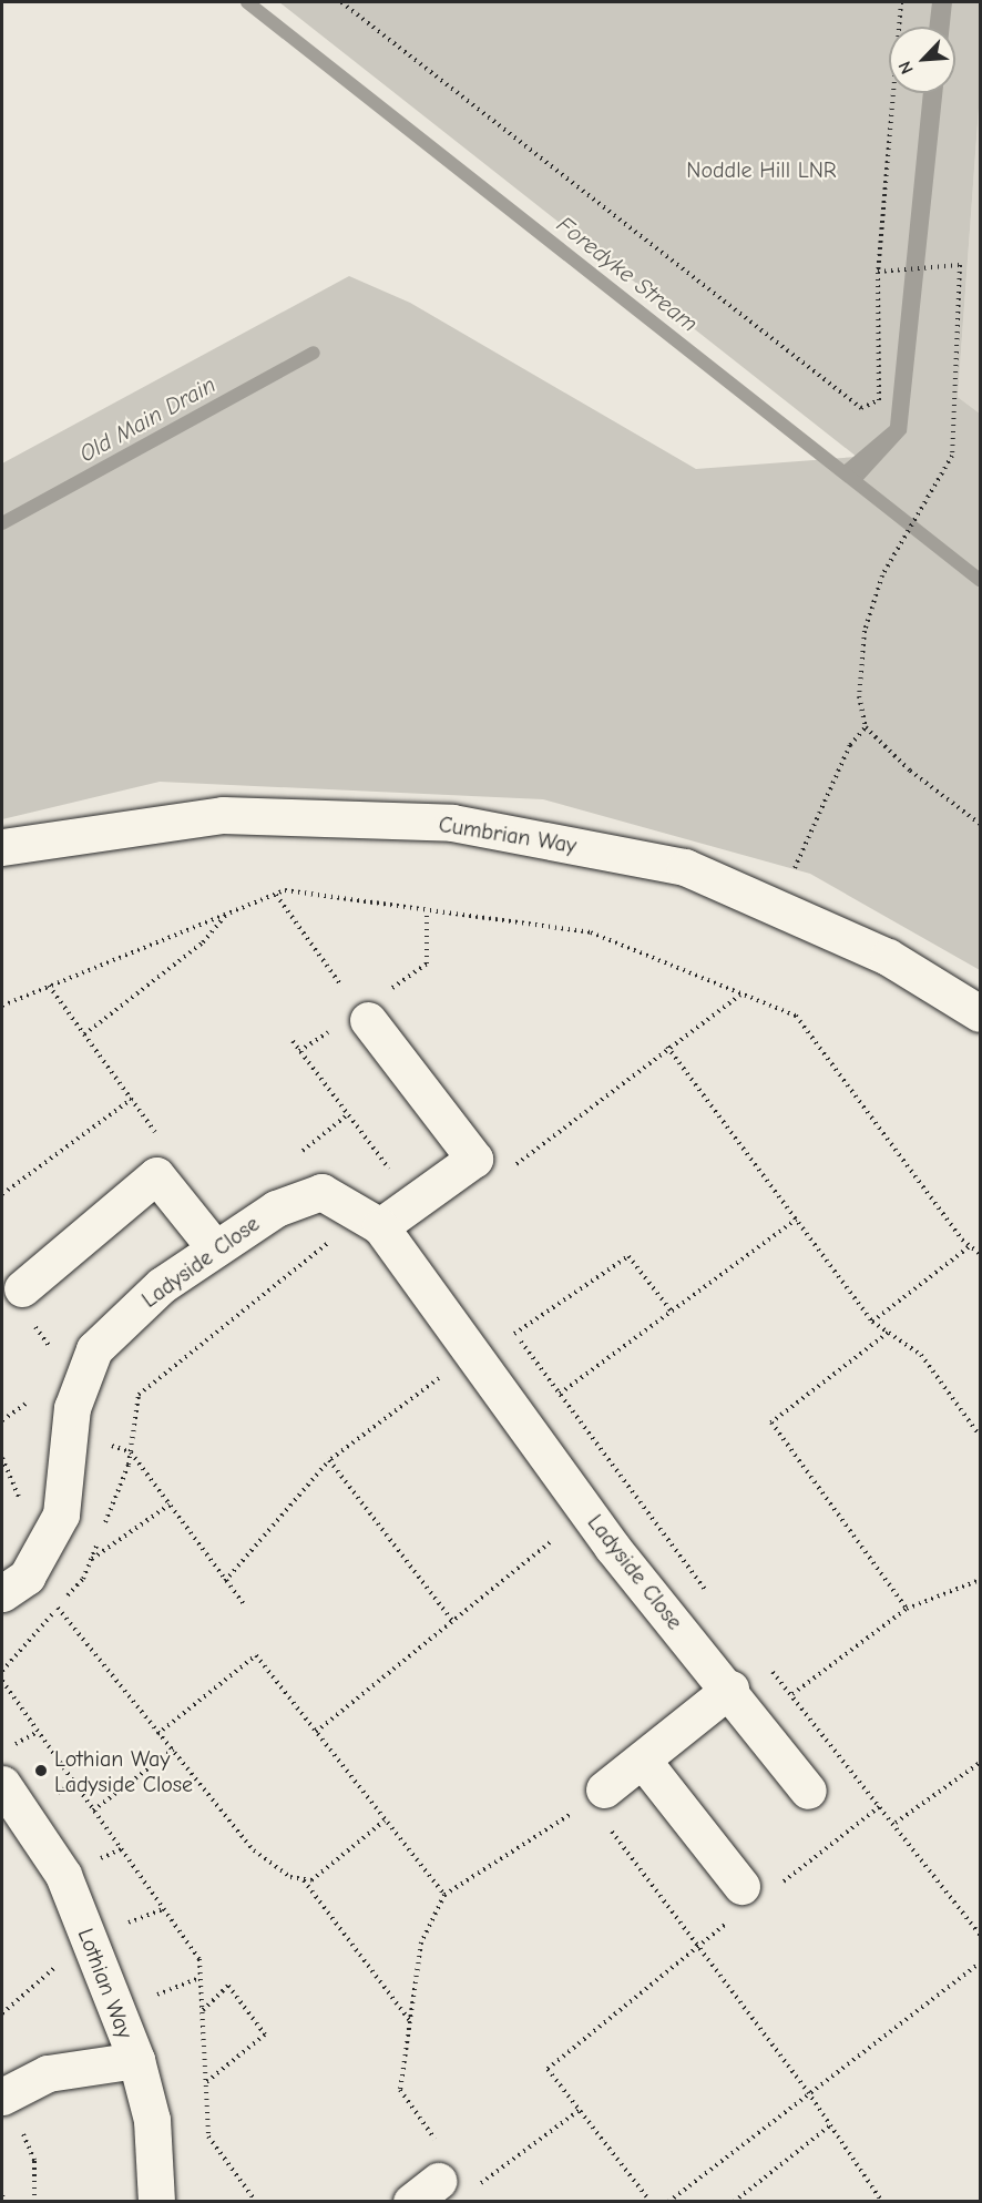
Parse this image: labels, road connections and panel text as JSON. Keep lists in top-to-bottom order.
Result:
{
  "streets": {
    "street": ["Cumbrian Way", "Ladyside Close", "Lothian Way"]
  },
  "water": ["Foredyke Stream", "Old Main Drain"],
  "parks": ["Noddle Hill LNR"],
  "places": ["Lothian Way Ladyside Close"],
  "north": "bottom left"
}
